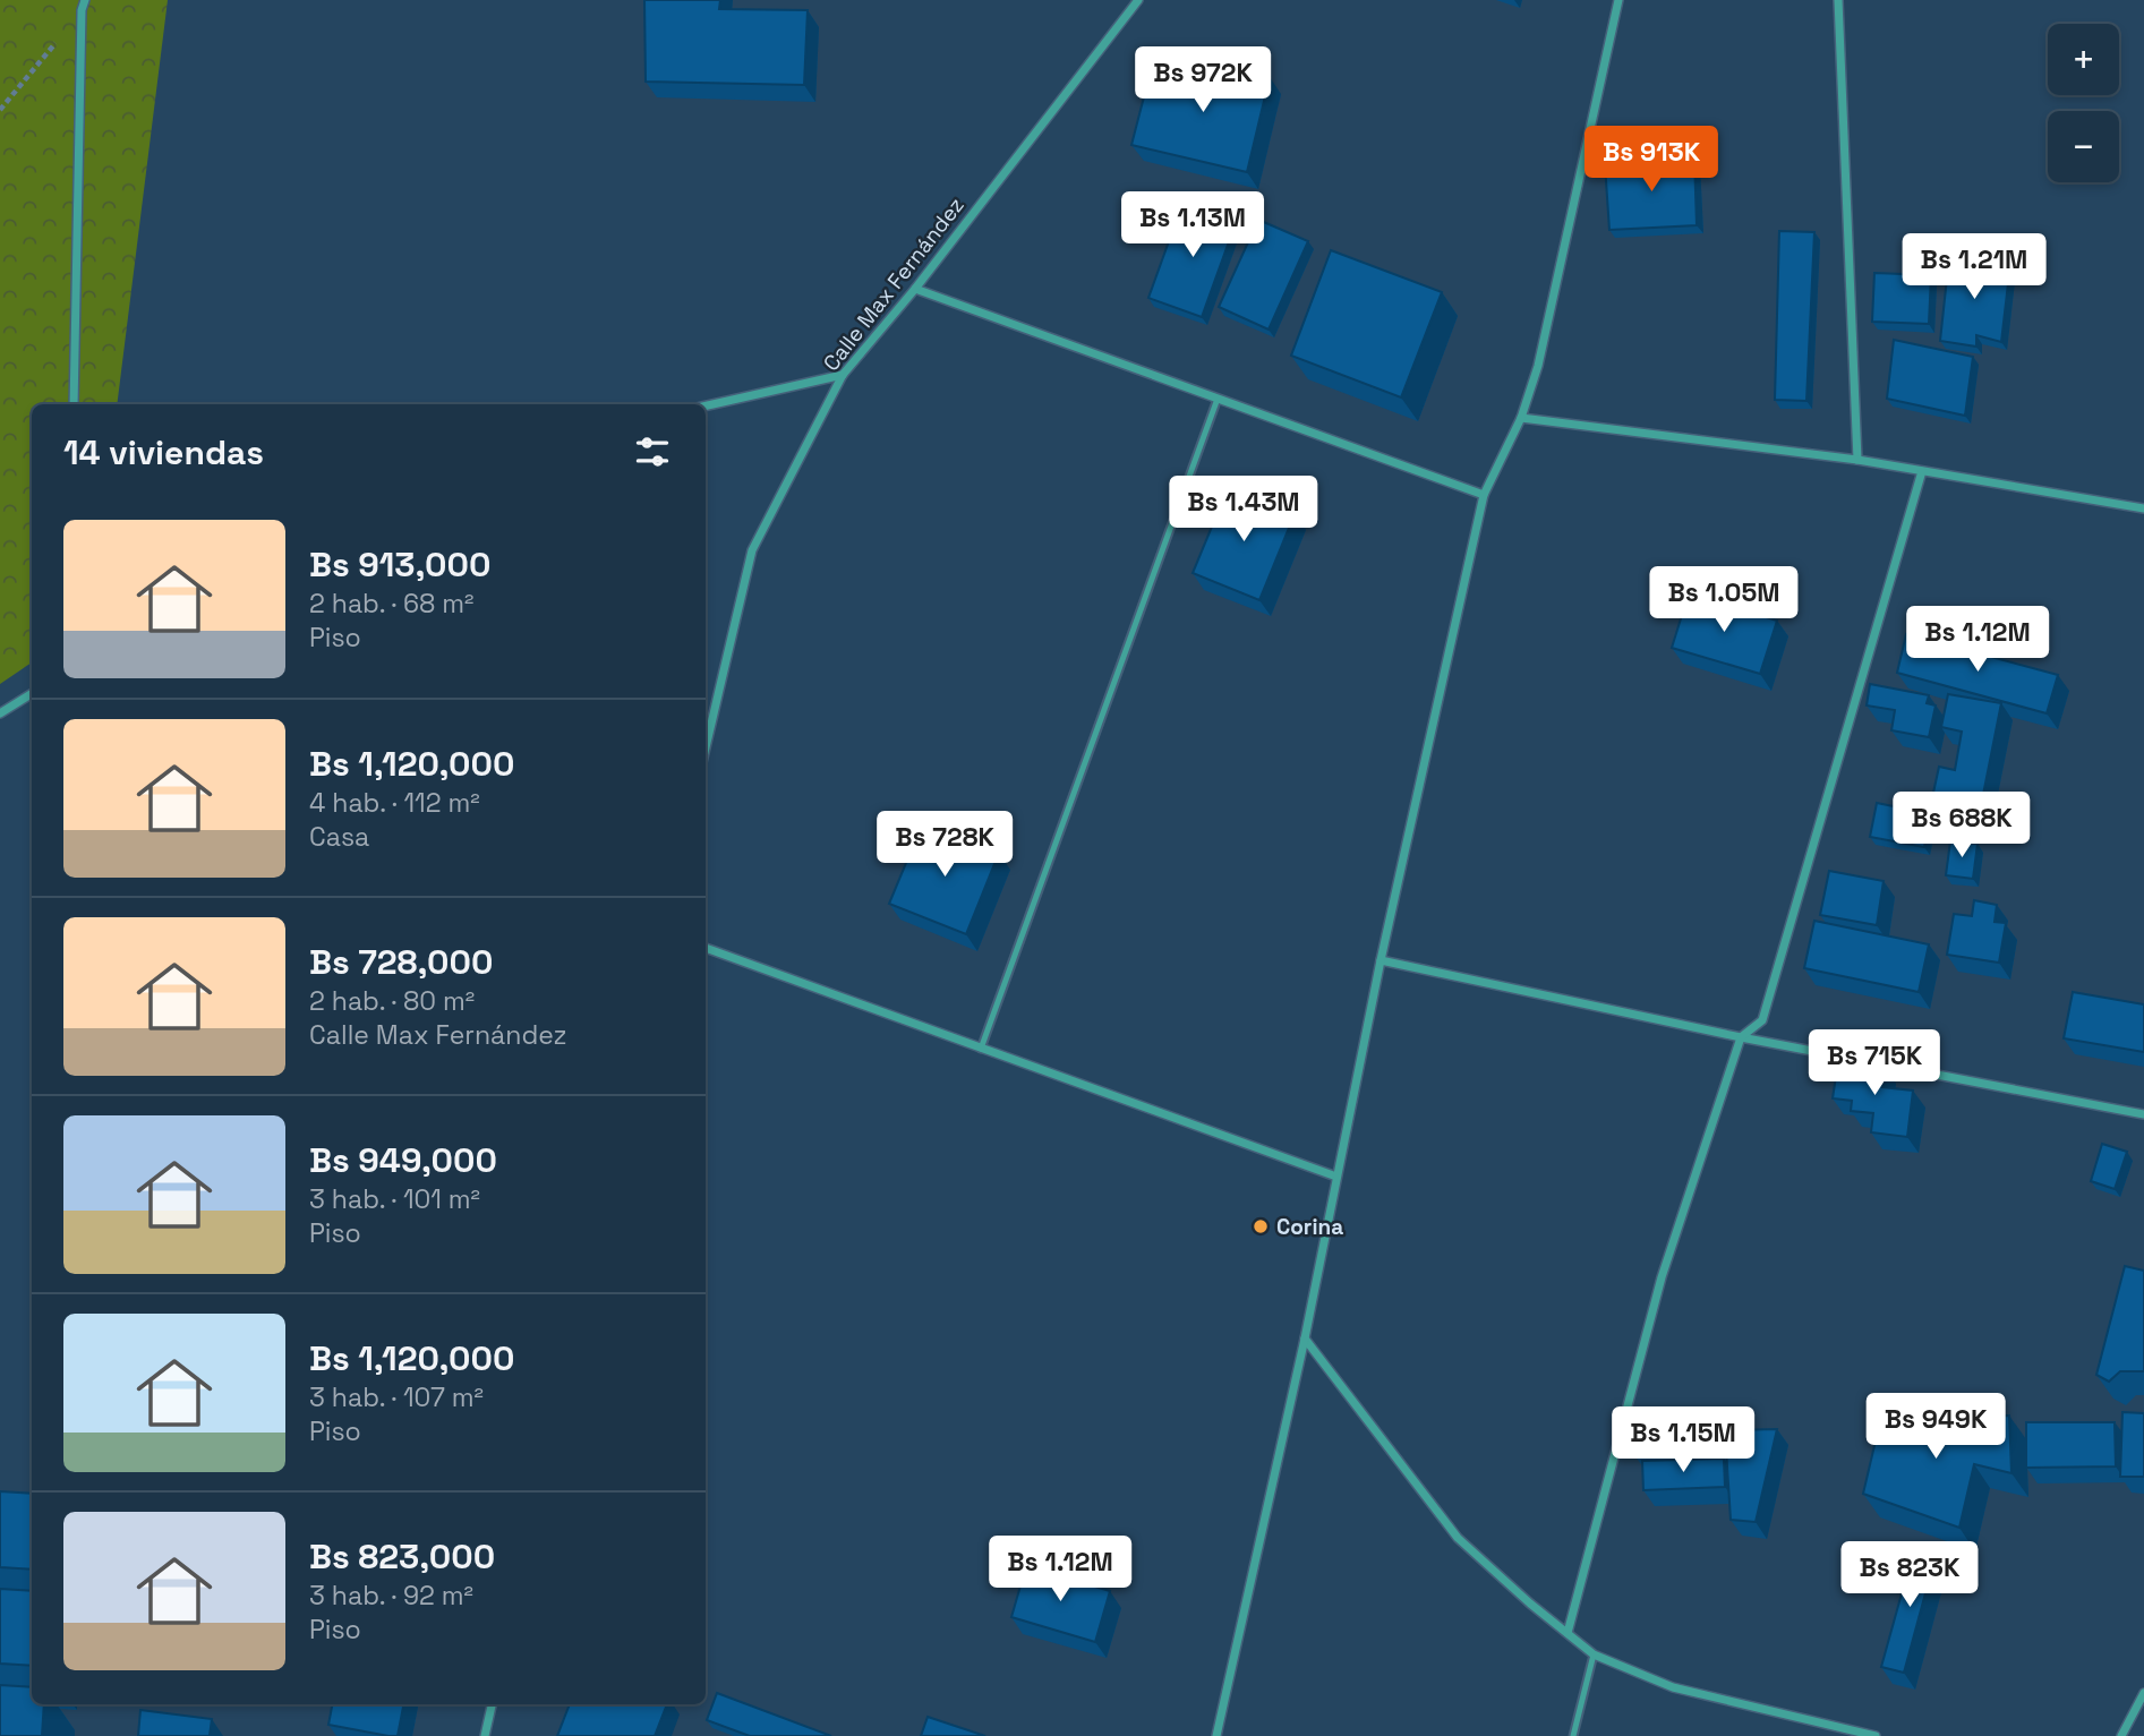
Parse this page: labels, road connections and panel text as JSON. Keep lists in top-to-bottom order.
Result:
{
  "streets": {
    "street": ["Calle Max Fernández"]
  },
  "places": ["Corina"],
  "page": {
    "map_buttons": ["+", "−"],
    "price": [
      "Bs 972K",
      "Bs 913K",
      "Bs 1.13M",
      "Bs 1.21M",
      "Bs 1.43M",
      "Bs 1.05M",
      "Bs 1.12M",
      "Bs 688K",
      "Bs 728K",
      "Bs 715K",
      "Bs 949K",
      "Bs 1.15M",
      "Bs 1.12M",
      "Bs 823K"
    ],
    "heading": "14 viviendas",
    "list": [
      {
        "name": "Bs 913,000",
        "note": "2 hab. · 68 m² · Piso"
      },
      {
        "name": "Bs 1,120,000",
        "note": "4 hab. · 112 m² · Casa"
      },
      {
        "name": "Bs 728,000",
        "note": "2 hab. · 80 m² · Calle Max Fernández"
      },
      {
        "name": "Bs 949,000",
        "note": "3 hab. · 101 m² · Piso"
      },
      {
        "name": "Bs 1,120,000",
        "note": "3 hab. · 107 m² · Piso"
      },
      {
        "name": "Bs 823,000",
        "note": "3 hab. · 92 m² · Piso"
      }
    ]
  }
}
